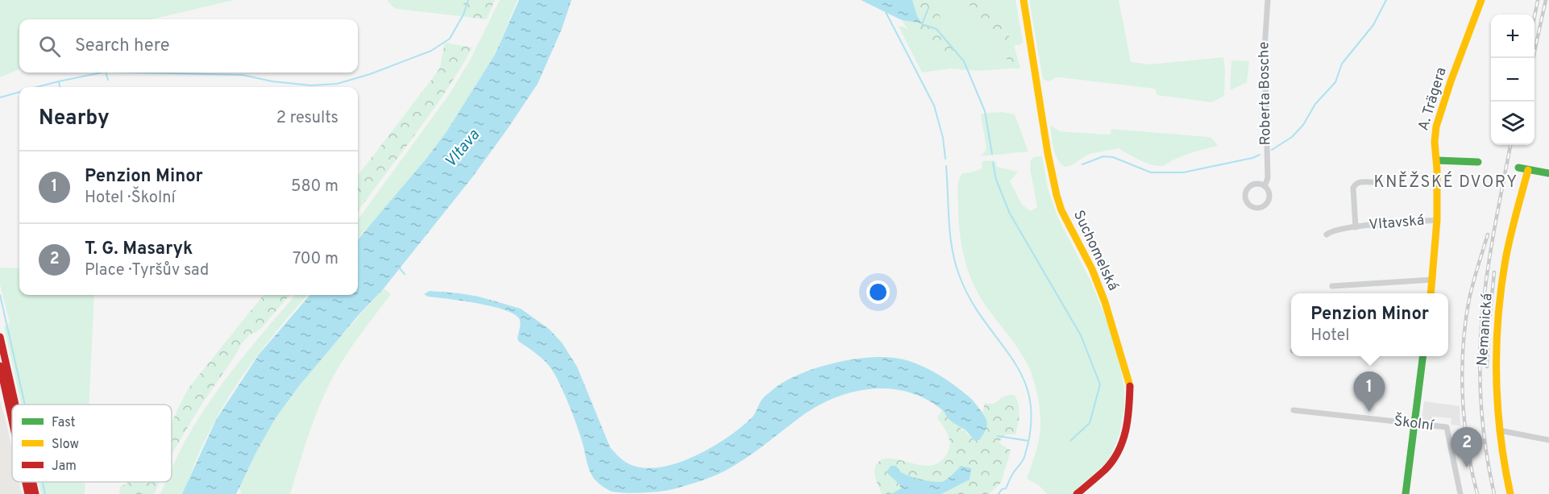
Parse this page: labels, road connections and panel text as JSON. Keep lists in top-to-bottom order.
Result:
{
  "streets": {
    "street": [
      "Roberta Bosche",
      "A. Trägera",
      "Vltavská",
      "Suchomelská",
      "Nemanická",
      "Školní"
    ]
  },
  "crossings": [
    ["A. Trägera", "Vltavská"]
  ],
  "districts": ["KNĚŽSKÉ DVORY"],
  "water": ["Vltava"],
  "legend": ["Fast", "Slow", "Jam"],
  "page": {
    "map_buttons": ["+", "−"],
    "search": "Search here",
    "heading": ["Nearby", "2 results"],
    "list": [
      {
        "mark": "1",
        "name": "Penzion Minor",
        "note": "Hotel · Školní",
        "value": "580 m"
      },
      {
        "mark": "2",
        "name": "T. G. Masaryk",
        "note": "Place · Tyršův sad",
        "value": "700 m"
      }
    ],
    "popup": ["Penzion Minor", "Hotel"],
    "pins": ["1", "2"]
  }
}
